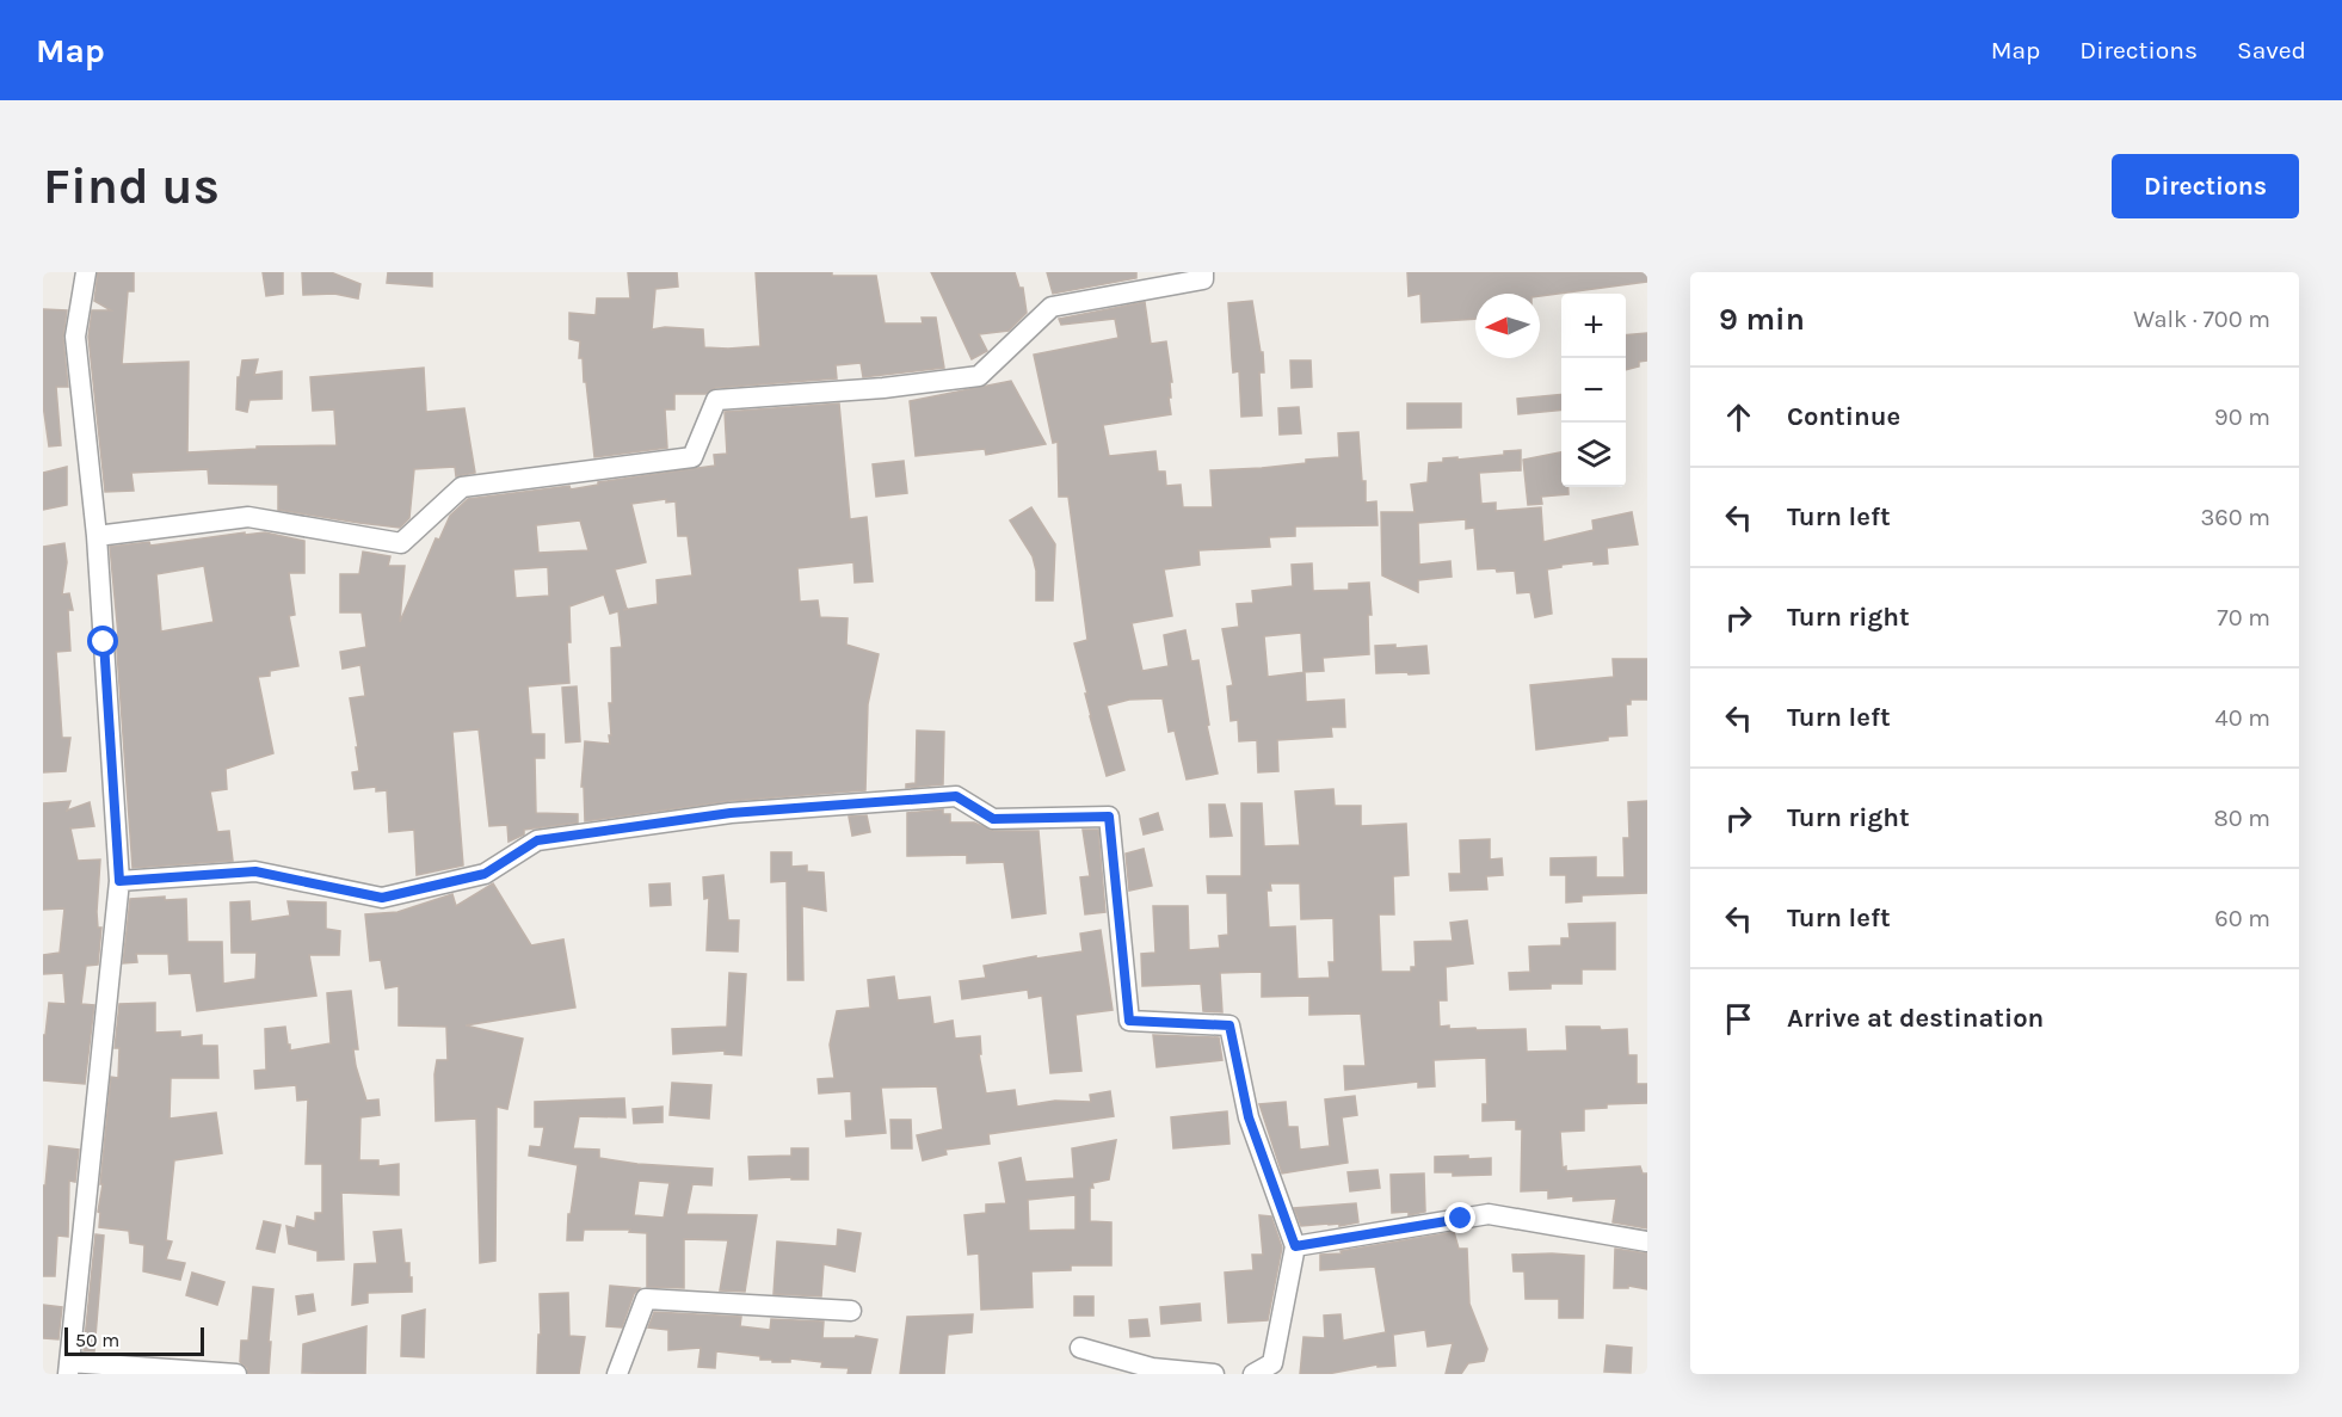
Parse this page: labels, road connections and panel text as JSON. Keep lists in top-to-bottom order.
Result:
{
  "scale_bar": "50 m",
  "north": "left",
  "page": {
    "header": "Map",
    "nav": ["Map", "Directions", "Saved"],
    "buttons": "Directions",
    "title": "Find us",
    "heading": ["9 min", "Walk · 700 m"],
    "map_buttons": ["+", "−"],
    "list": [
      ["Continue", "90 m"],
      ["Turn left", "360 m"],
      ["Turn right", "70 m"],
      ["Turn left", "40 m"],
      ["Turn right", "80 m"],
      ["Turn left", "60 m"],
      "Arrive at destination"
    ],
    "scale": "50 m"
  }
}
